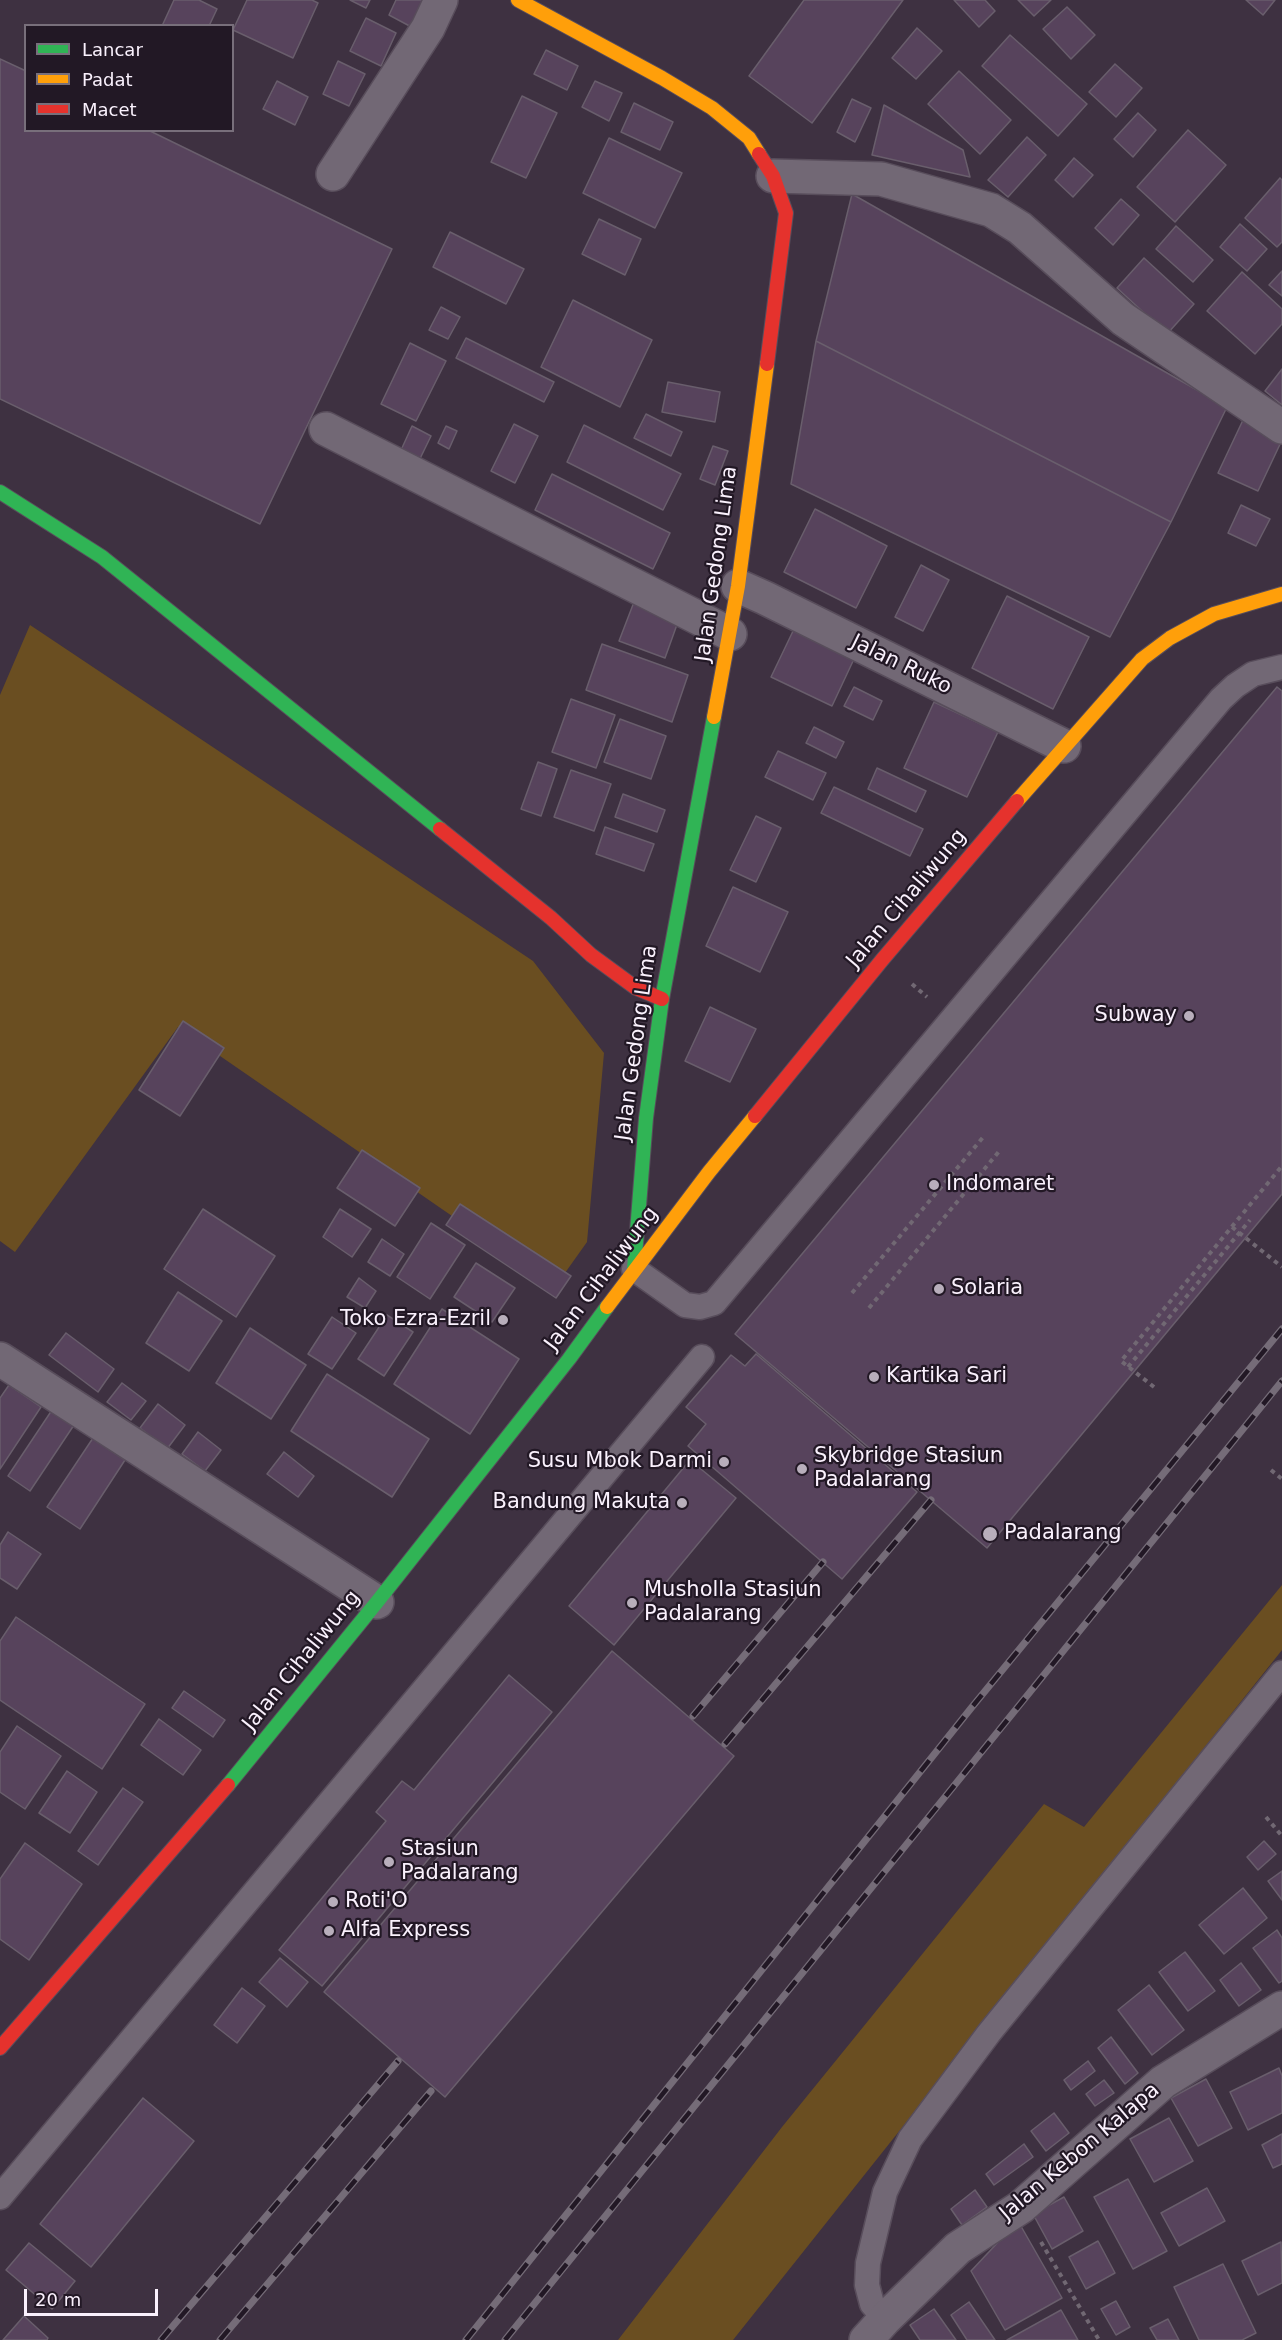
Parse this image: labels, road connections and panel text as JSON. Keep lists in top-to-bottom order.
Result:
{
  "streets": {
    "main road": ["Jalan Gedong Lima", "Jalan Cihaliwung"],
    "street": ["Jalan Ruko", "Jalan Kebon Kalapa"]
  },
  "crossings": [
    ["Jalan Gedong Lima", "Jalan Ruko"],
    ["Jalan Gedong Lima", "Jalan Cihaliwung"],
    ["Jalan Ruko", "Jalan Cihaliwung"]
  ],
  "places": [
    "Subway",
    "Indomaret",
    "Solaria",
    "Toko Ezra-Ezril",
    "Kartika Sari",
    "Susu Mbok Darmi",
    "Skybridge Stasiun Padalarang",
    "Bandung Makuta",
    "Padalarang",
    "Musholla Stasiun Padalarang",
    "Stasiun Padalarang",
    "Roti'O",
    "Alfa Express"
  ],
  "legend": ["Lancar", "Padat", "Macet"],
  "scale_bar": "20 m"
}
